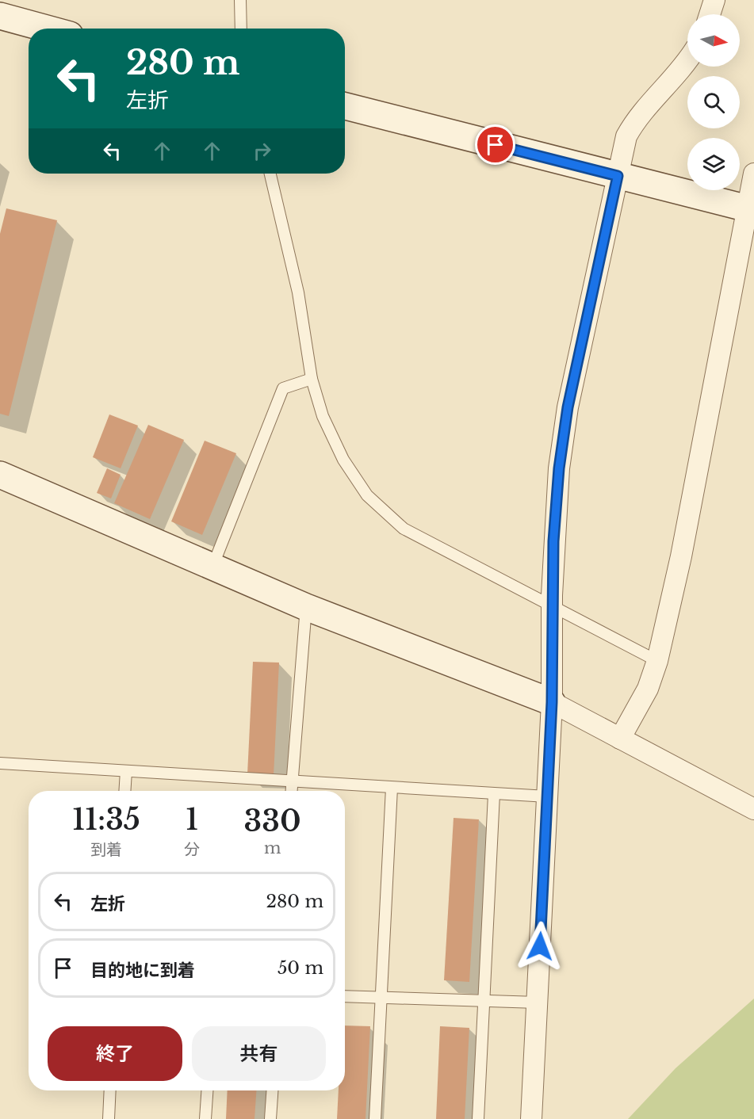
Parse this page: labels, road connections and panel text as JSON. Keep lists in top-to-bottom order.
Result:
{
  "north": "right",
  "page": {
    "turn": ["280 m", "左折"],
    "eta": [
      "11:35",
      "到着",
      "1",
      "分",
      "330",
      "m"
    ],
    "list": [
      {
        "name": "左折",
        "value": "280 m"
      },
      {
        "name": "目的地に到着",
        "value": "50 m"
      }
    ],
    "buttons": ["終了", "共有"]
  }
}
